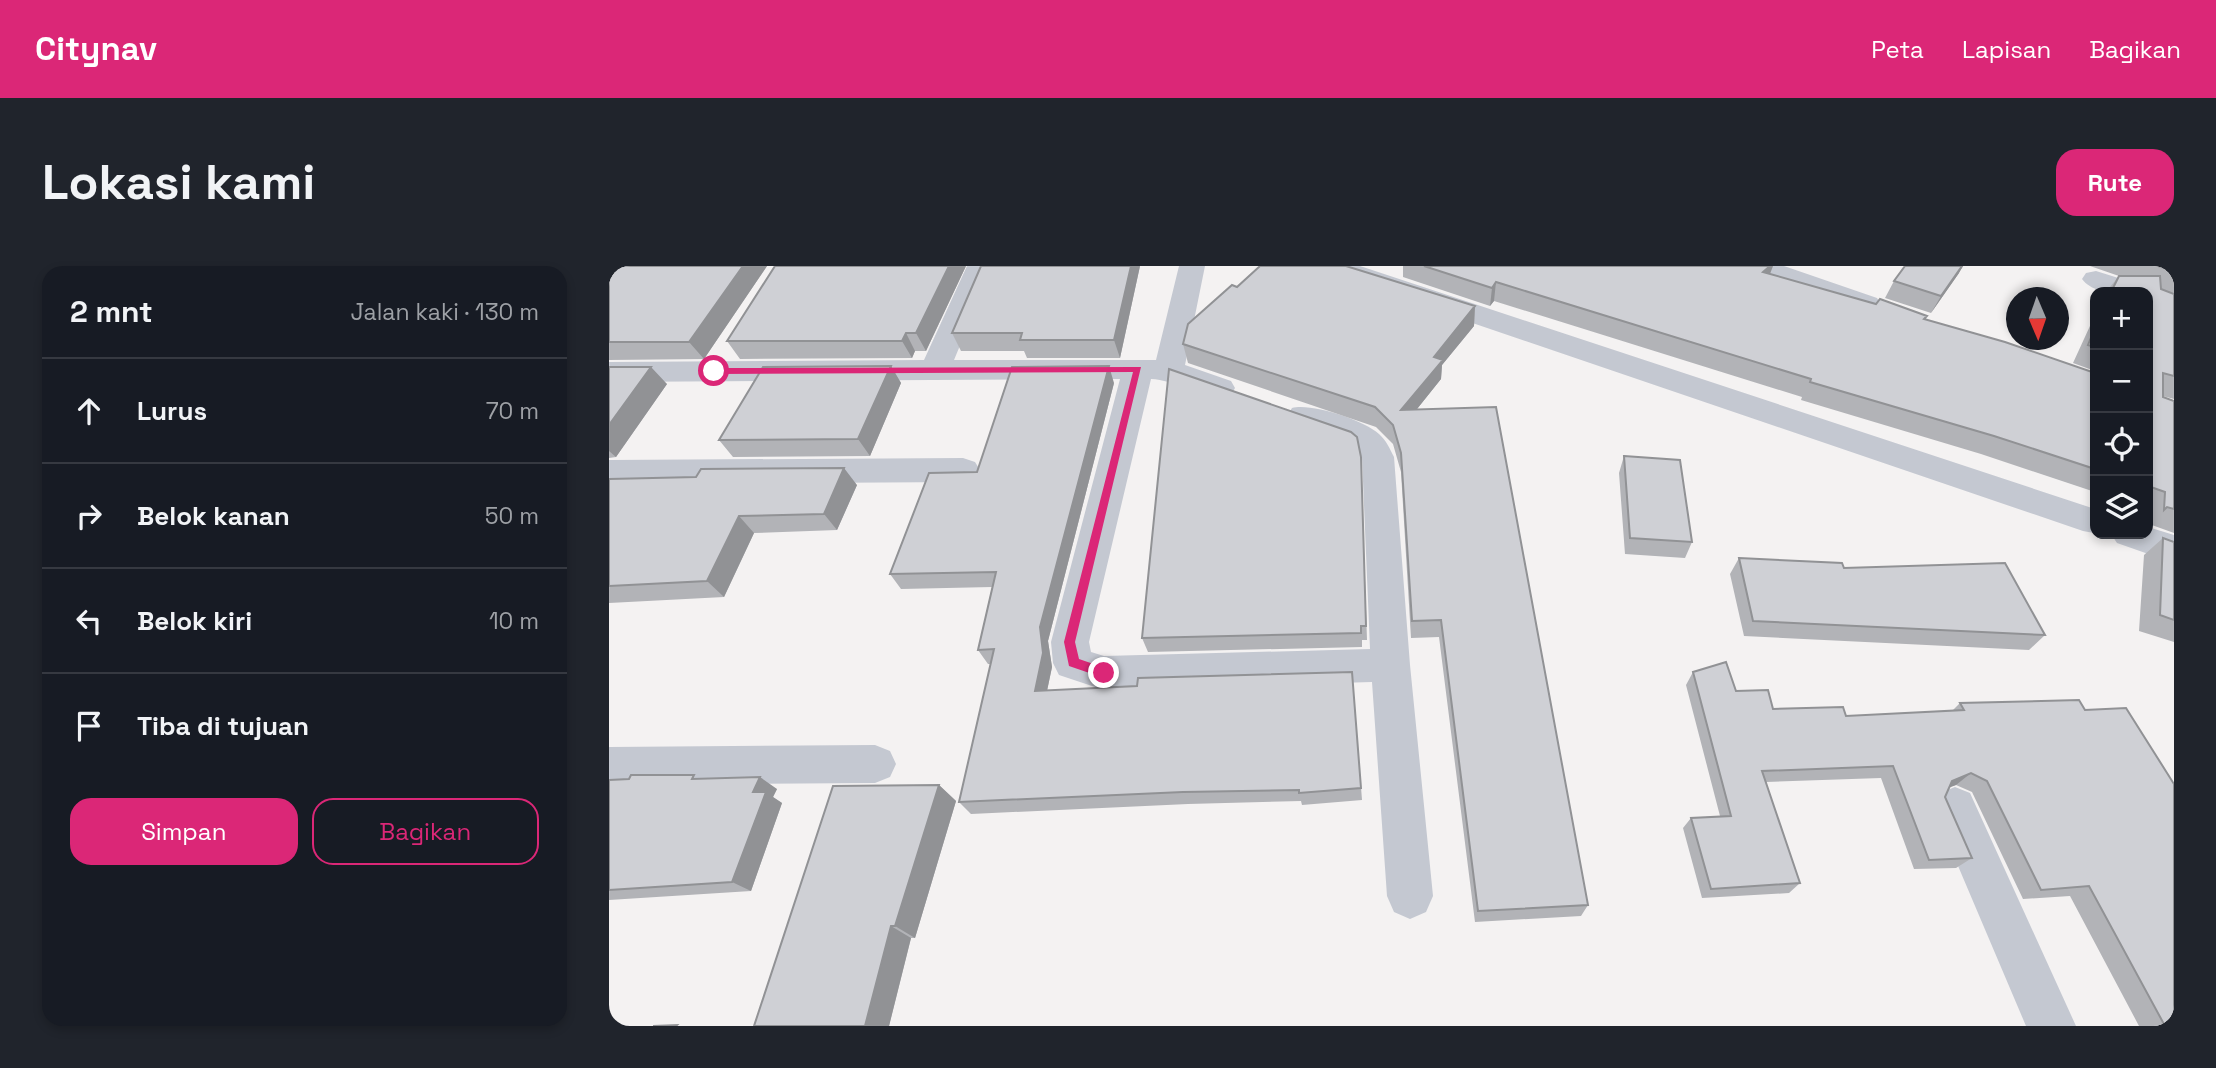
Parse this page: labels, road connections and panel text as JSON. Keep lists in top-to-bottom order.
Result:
{
  "north": "bottom",
  "page": {
    "header": "Citynav",
    "nav": ["Peta", "Lapisan", "Bagikan"],
    "buttons": [
      "Rute",
      ["Simpan", "Bagikan"]
    ],
    "title": "Lokasi kami",
    "heading": ["2 mnt", "Jalan kaki · 130 m"],
    "map_buttons": ["+", "−"],
    "list": [
      ["Lurus", "70 m"],
      ["Belok kanan", "50 m"],
      ["Belok kiri", "10 m"],
      "Tiba di tujuan"
    ]
  }
}
